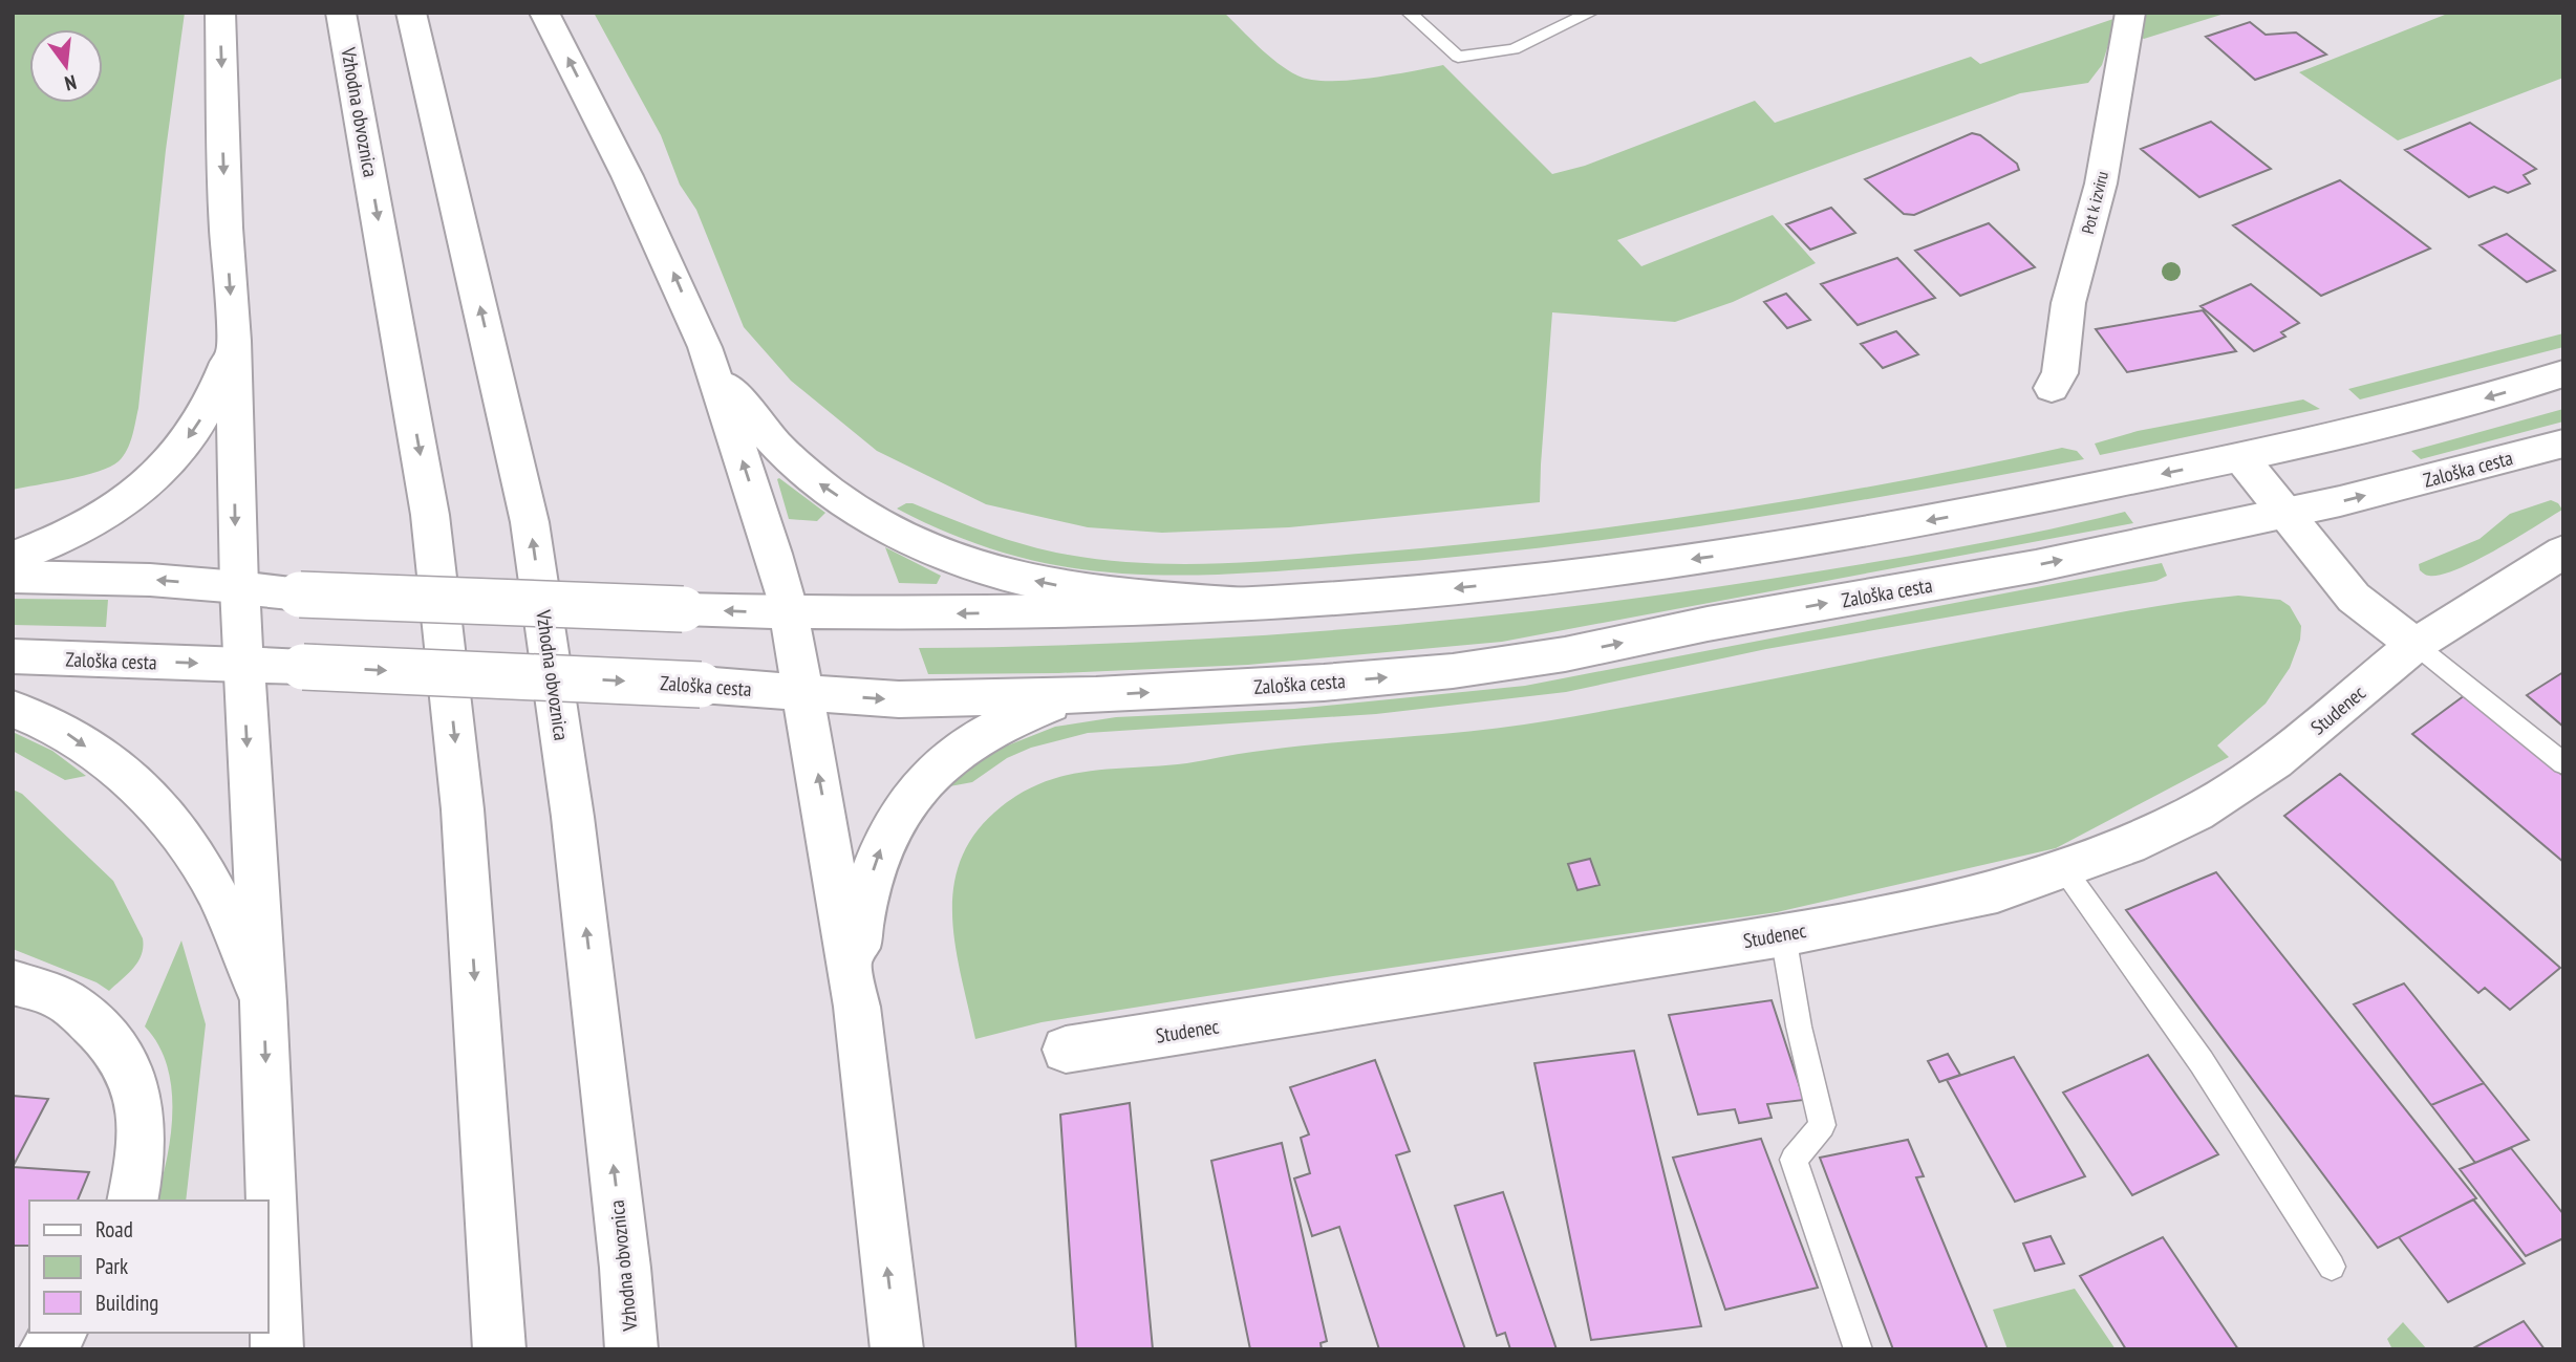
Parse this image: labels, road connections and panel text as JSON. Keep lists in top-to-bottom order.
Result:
{
  "streets": {
    "main road": [
      "Vzhodna obvoznica",
      "Pot k izviru",
      "Zaloška cesta",
      "Studenec"
    ]
  },
  "legend": ["Road", "Park", "Building"],
  "north": "bottom"
}
